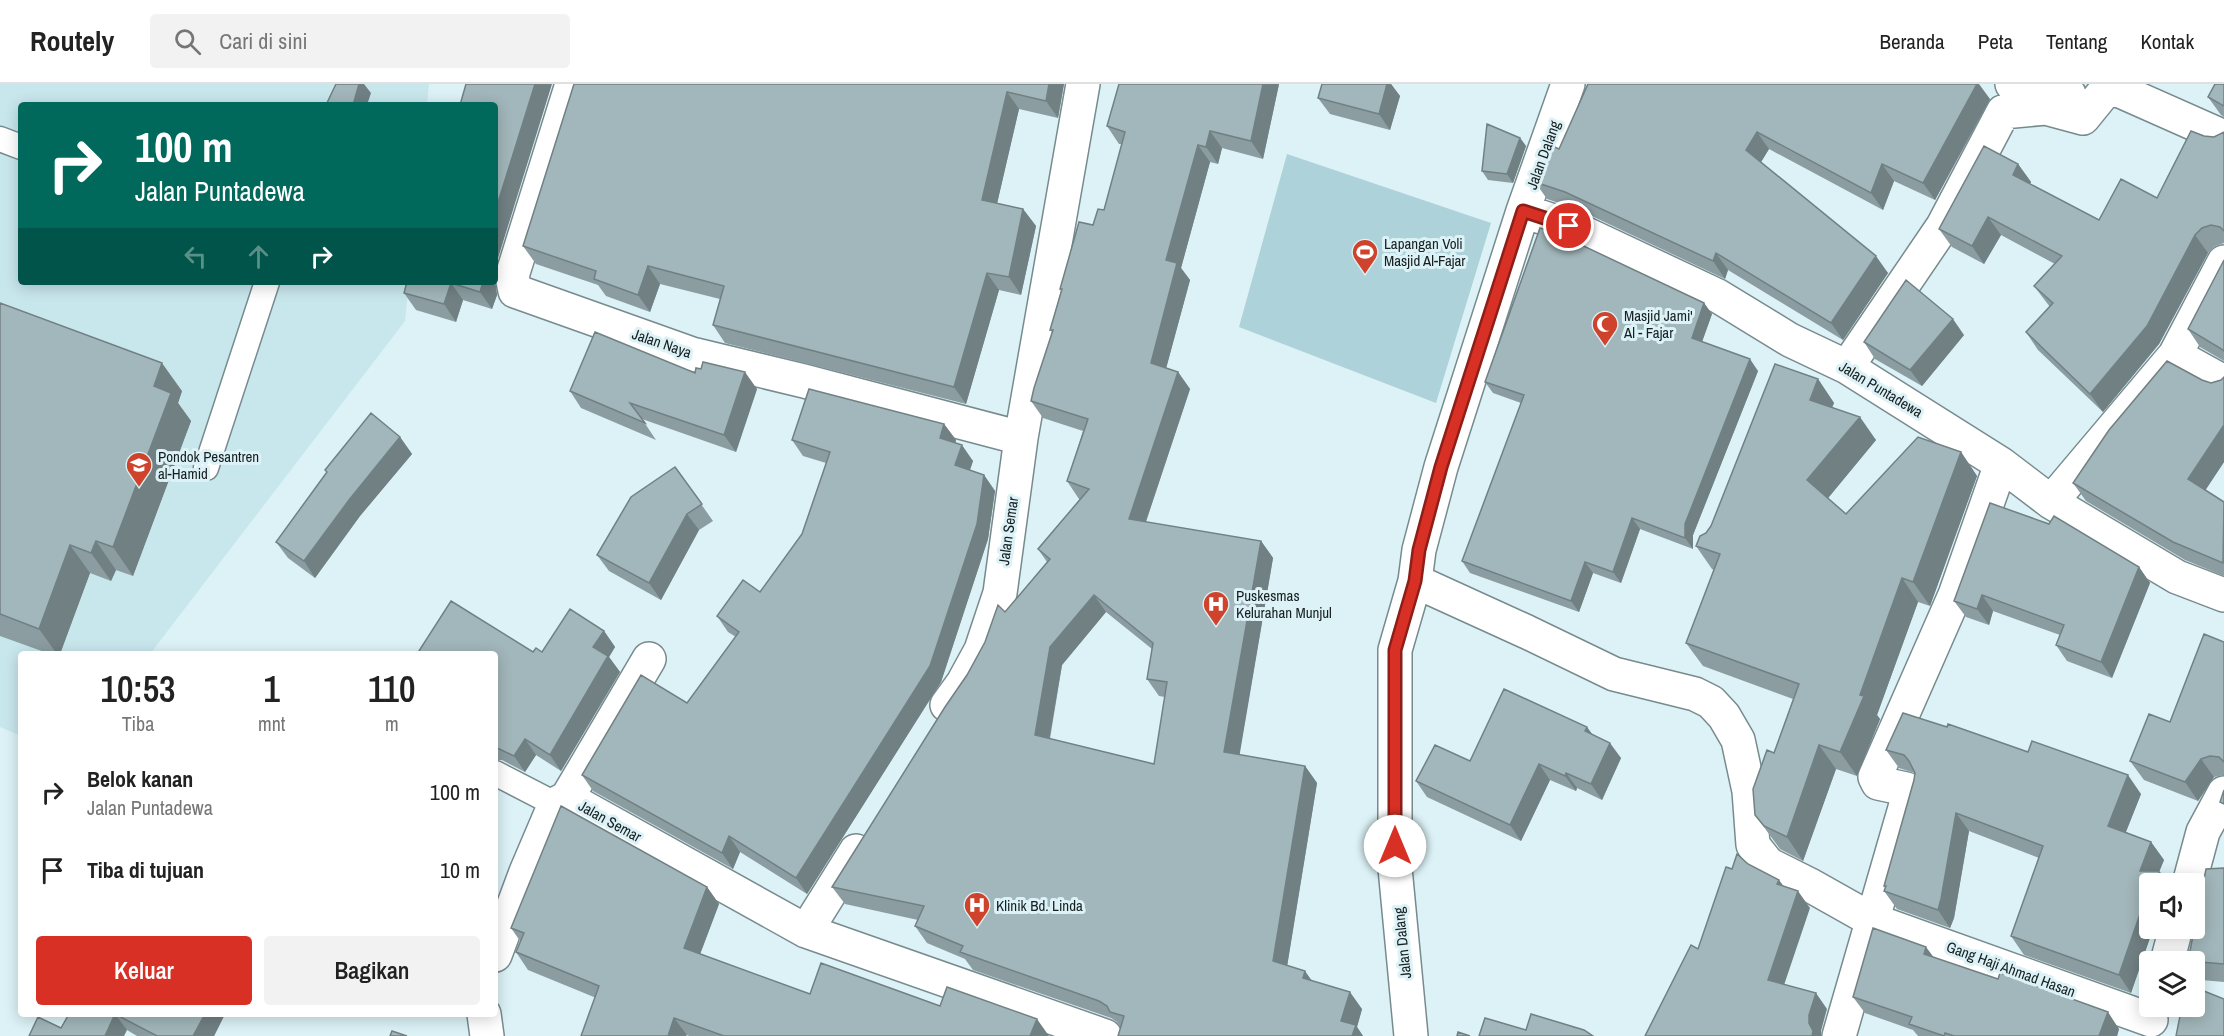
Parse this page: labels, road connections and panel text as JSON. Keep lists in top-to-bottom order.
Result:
{
  "streets": {
    "street": [
      "Jalan Dalang",
      "Jalan Naya",
      "Jalan Puntadewa",
      "Jalan Semar",
      "Gang Haji Ahmad Hasan"
    ]
  },
  "crossings": [
    ["Jalan Dalang", "Jalan Puntadewa"],
    ["Jalan Dalang", "Gang Haji Ahmad Hasan"],
    ["Jalan Naya", "Jalan Semar"]
  ],
  "places": {
    "sports": ["Lapangan Voli Masjid Al-Fajar"],
    "mosque": ["Masjid Jami' Al - Fajar"],
    "school or university": ["Pondok Pesantren al-Hamid"],
    "hospital": ["Puskesmas Kelurahan Munjul", "Klinik Bd. Linda"]
  },
  "page": {
    "header": "Routely",
    "search": "Cari di sini",
    "nav": [
      "Beranda",
      "Peta",
      "Tentang",
      "Kontak"
    ],
    "turn": ["100 m", "Jalan Puntadewa"],
    "eta": [
      "10:53",
      "Tiba",
      "1",
      "mnt",
      "110",
      "m"
    ],
    "list": [
      {
        "name": "Belok kanan",
        "note": "Jalan Puntadewa",
        "value": "100 m"
      },
      {
        "name": "Tiba di tujuan",
        "value": "10 m"
      }
    ],
    "buttons": ["Keluar", "Bagikan"]
  }
}
